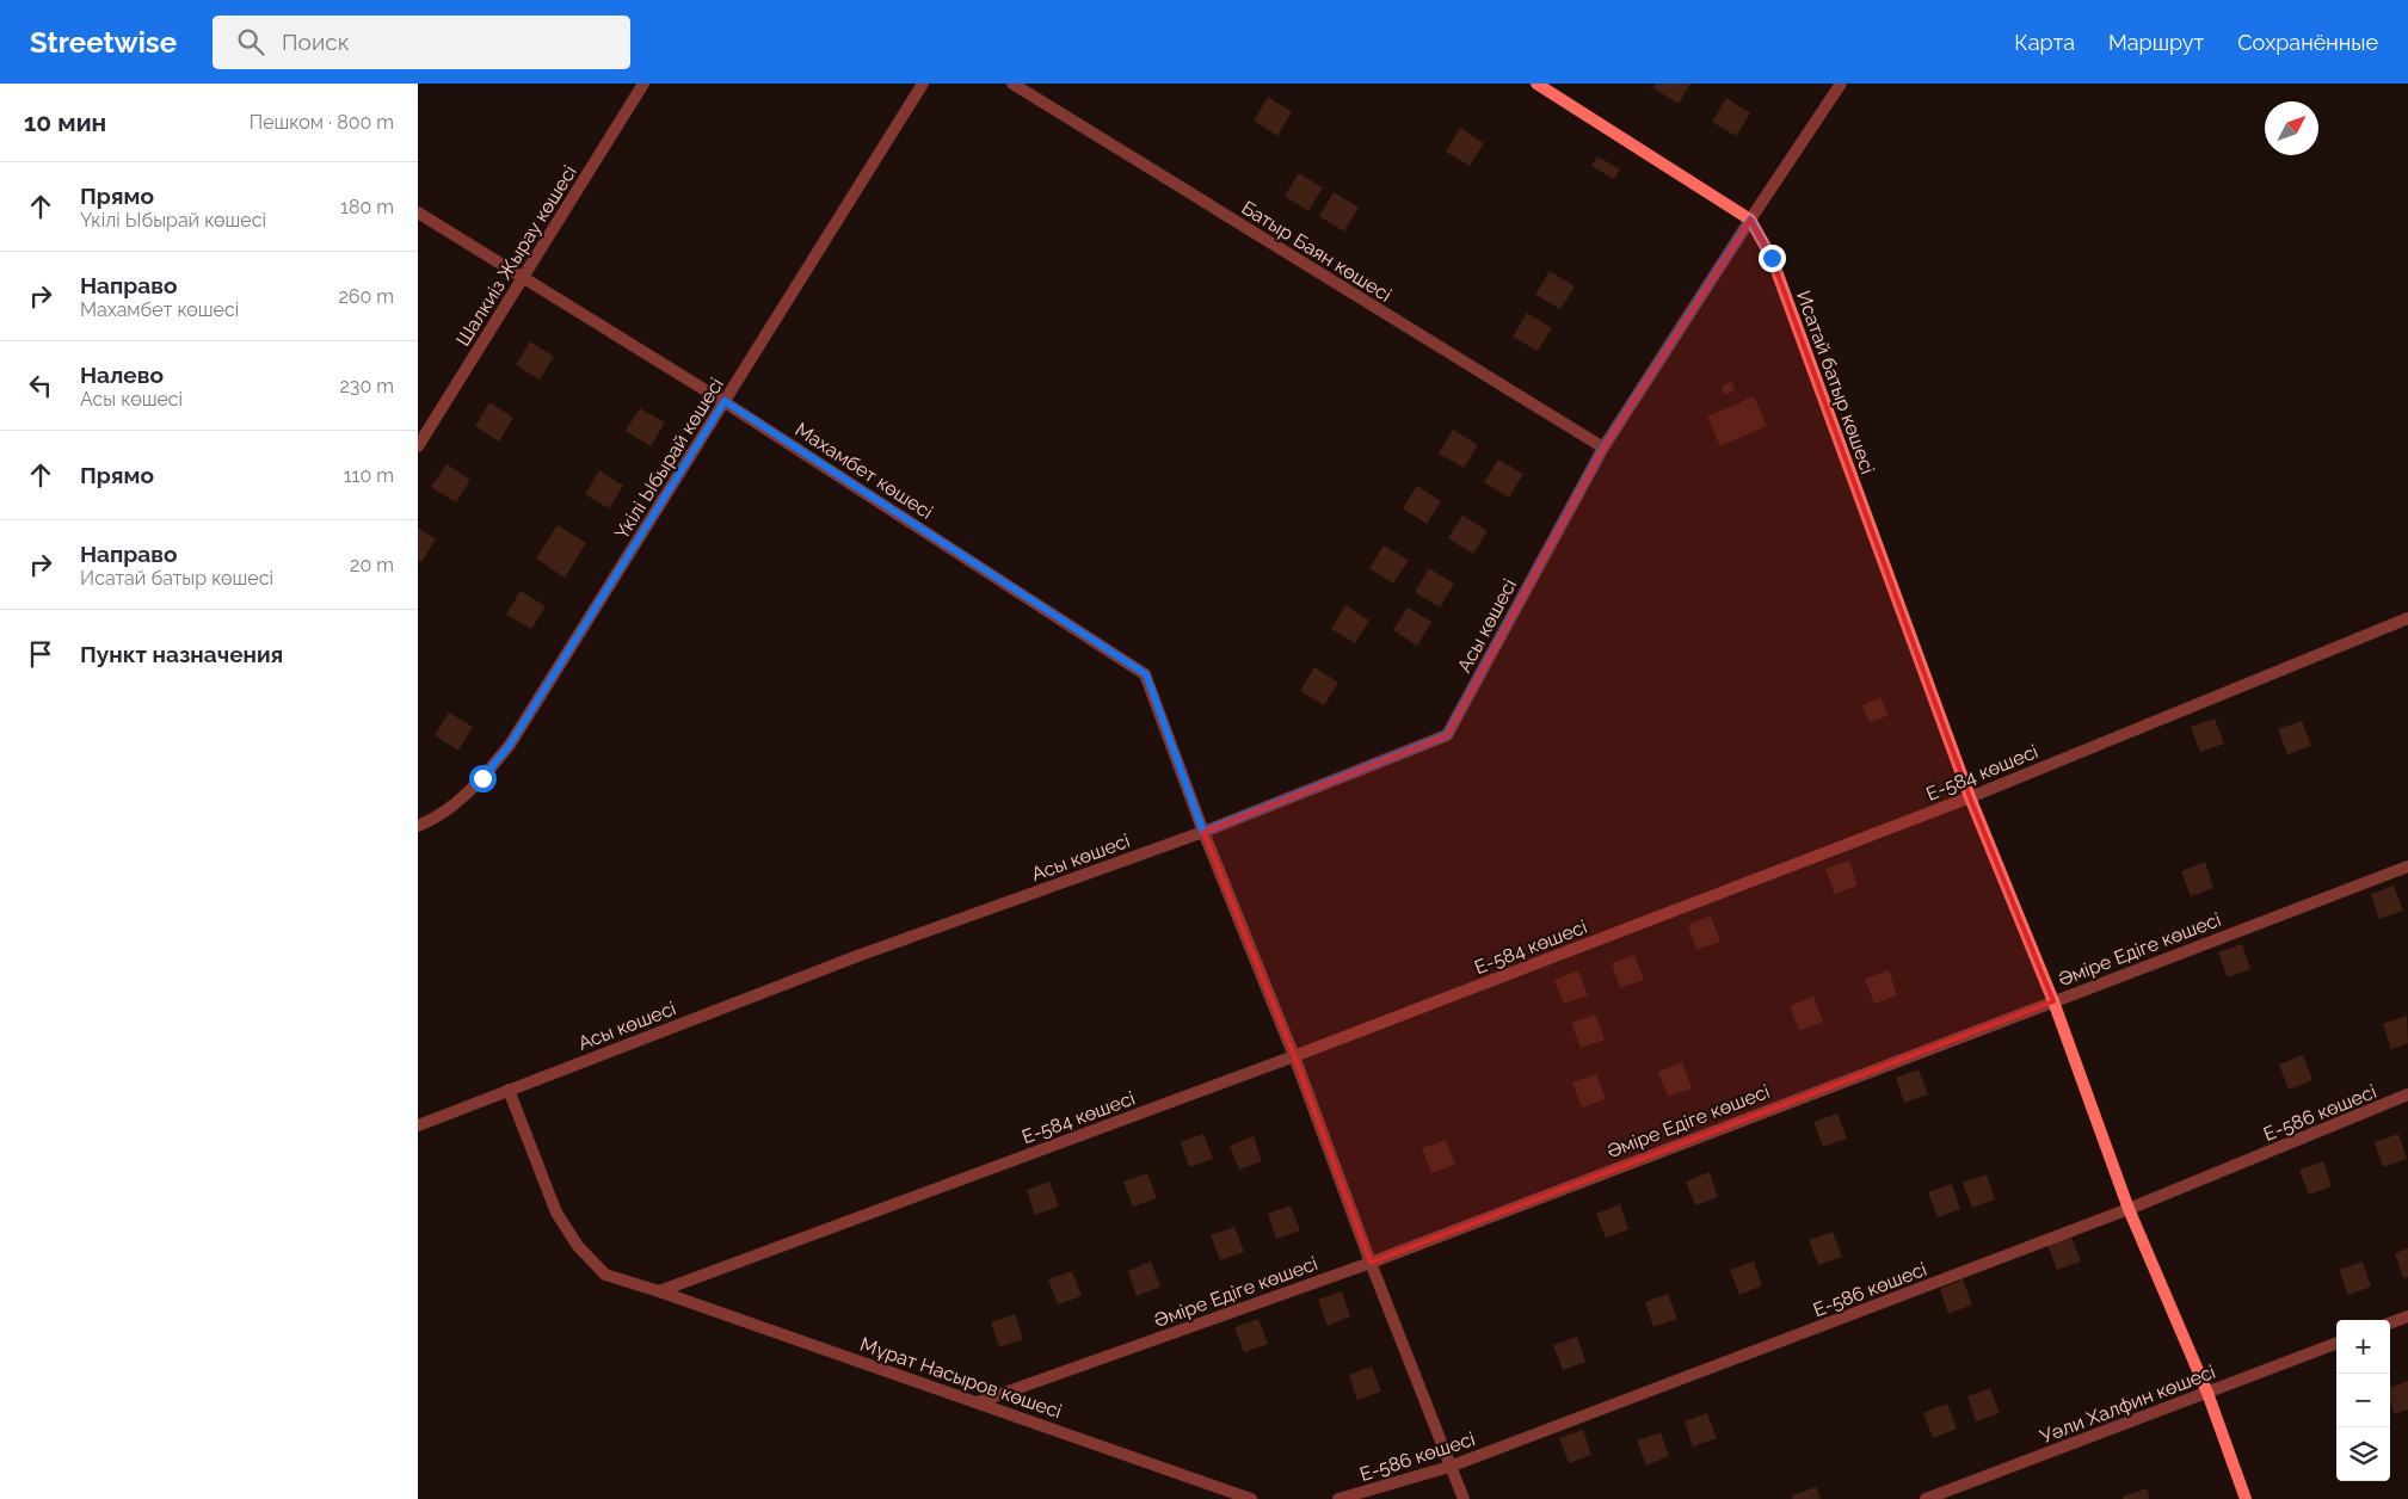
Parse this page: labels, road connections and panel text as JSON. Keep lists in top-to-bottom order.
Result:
{
  "streets": {
    "street": [
      "Батыр Баян көшесі",
      "Шалкиіз Жырау көшесі",
      "Исатай батыр көшесі",
      "Үкілі Ыбырай көшесі",
      "Махамбет көшесі",
      "Асы көшесі",
      "Е-584 көшесі",
      "Әміре Едіге көшесі",
      "Е-586 көшесі",
      "Мұрат Насыров көшесі",
      "Уәли Халфин көшесі"
    ]
  },
  "crossings": [
    ["Батыр Баян көшесі", "Асы көшесі"],
    ["Шалкиіз Жырау көшесі", "Махамбет көшесі"],
    ["Исатай батыр көшесі", "Асы көшесі"],
    ["Исатай батыр көшесі", "Е-584 көшесі"],
    ["Исатай батыр көшесі", "Әміре Едіге көшесі"],
    ["Исатай батыр көшесі", "Е-586 көшесі"],
    ["Исатай батыр көшесі", "Уәли Халфин көшесі"],
    ["Үкілі Ыбырай көшесі", "Махамбет көшесі"],
    ["Махамбет көшесі", "Асы көшесі"],
    ["Махамбет көшесі", "Е-584 көшесі"],
    ["Махамбет көшесі", "Әміре Едіге көшесі"],
    ["Махамбет көшесі", "Е-586 көшесі"],
    ["Асы көшесі", "Мұрат Насыров көшесі"],
    ["Е-584 көшесі", "Мұрат Насыров көшесі"],
    ["Әміре Едіге көшесі", "Мұрат Насыров көшесі"]
  ],
  "north": "top right",
  "page": {
    "header": "Streetwise",
    "search": "Поиск",
    "nav": ["Карта", "Маршрут", "Сохранённые"],
    "heading": ["10 мин", "Пешком · 800 m"],
    "list": [
      ["Прямо", "Үкілі Ыбырай көшесі", "180 m"],
      ["Направо", "Махамбет көшесі", "260 m"],
      ["Налево", "Асы көшесі", "230 m"],
      ["Прямо", "110 m"],
      ["Направо", "Исатай батыр көшесі", "20 m"],
      "Пункт назначения"
    ],
    "map_buttons": ["+", "−"]
  }
}
